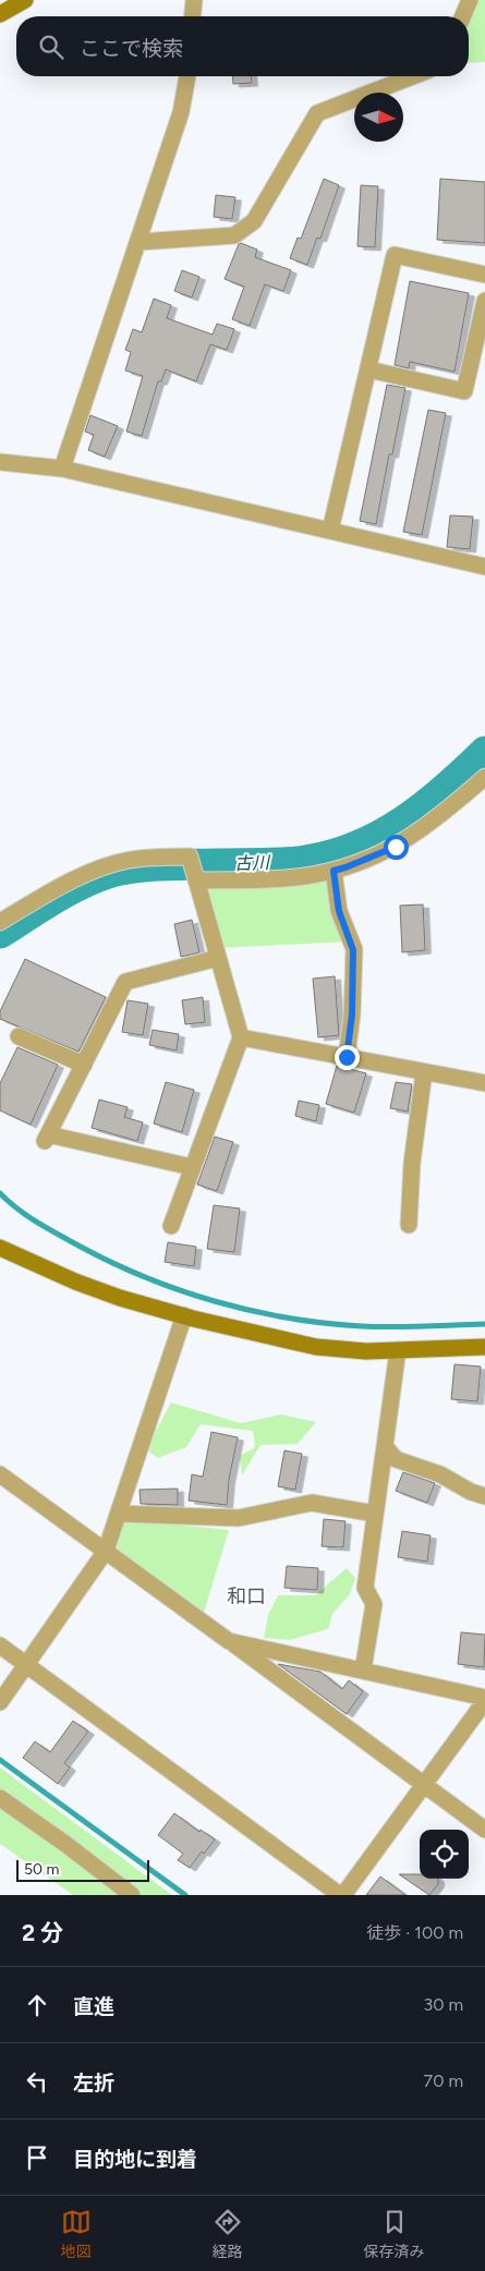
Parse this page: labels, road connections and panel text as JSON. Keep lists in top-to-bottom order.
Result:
{
  "districts": ["和口"],
  "water": ["古川"],
  "scale_bar": "50 m",
  "north": "right",
  "page": {
    "search": "ここで検索",
    "scale": "50 m",
    "heading": ["2 分", "徒歩 · 100 m"],
    "list": [
      ["直進", "30 m"],
      ["左折", "70 m"],
      "目的地に到着"
    ],
    "nav": ["地図", "経路", "保存済み"]
  }
}
